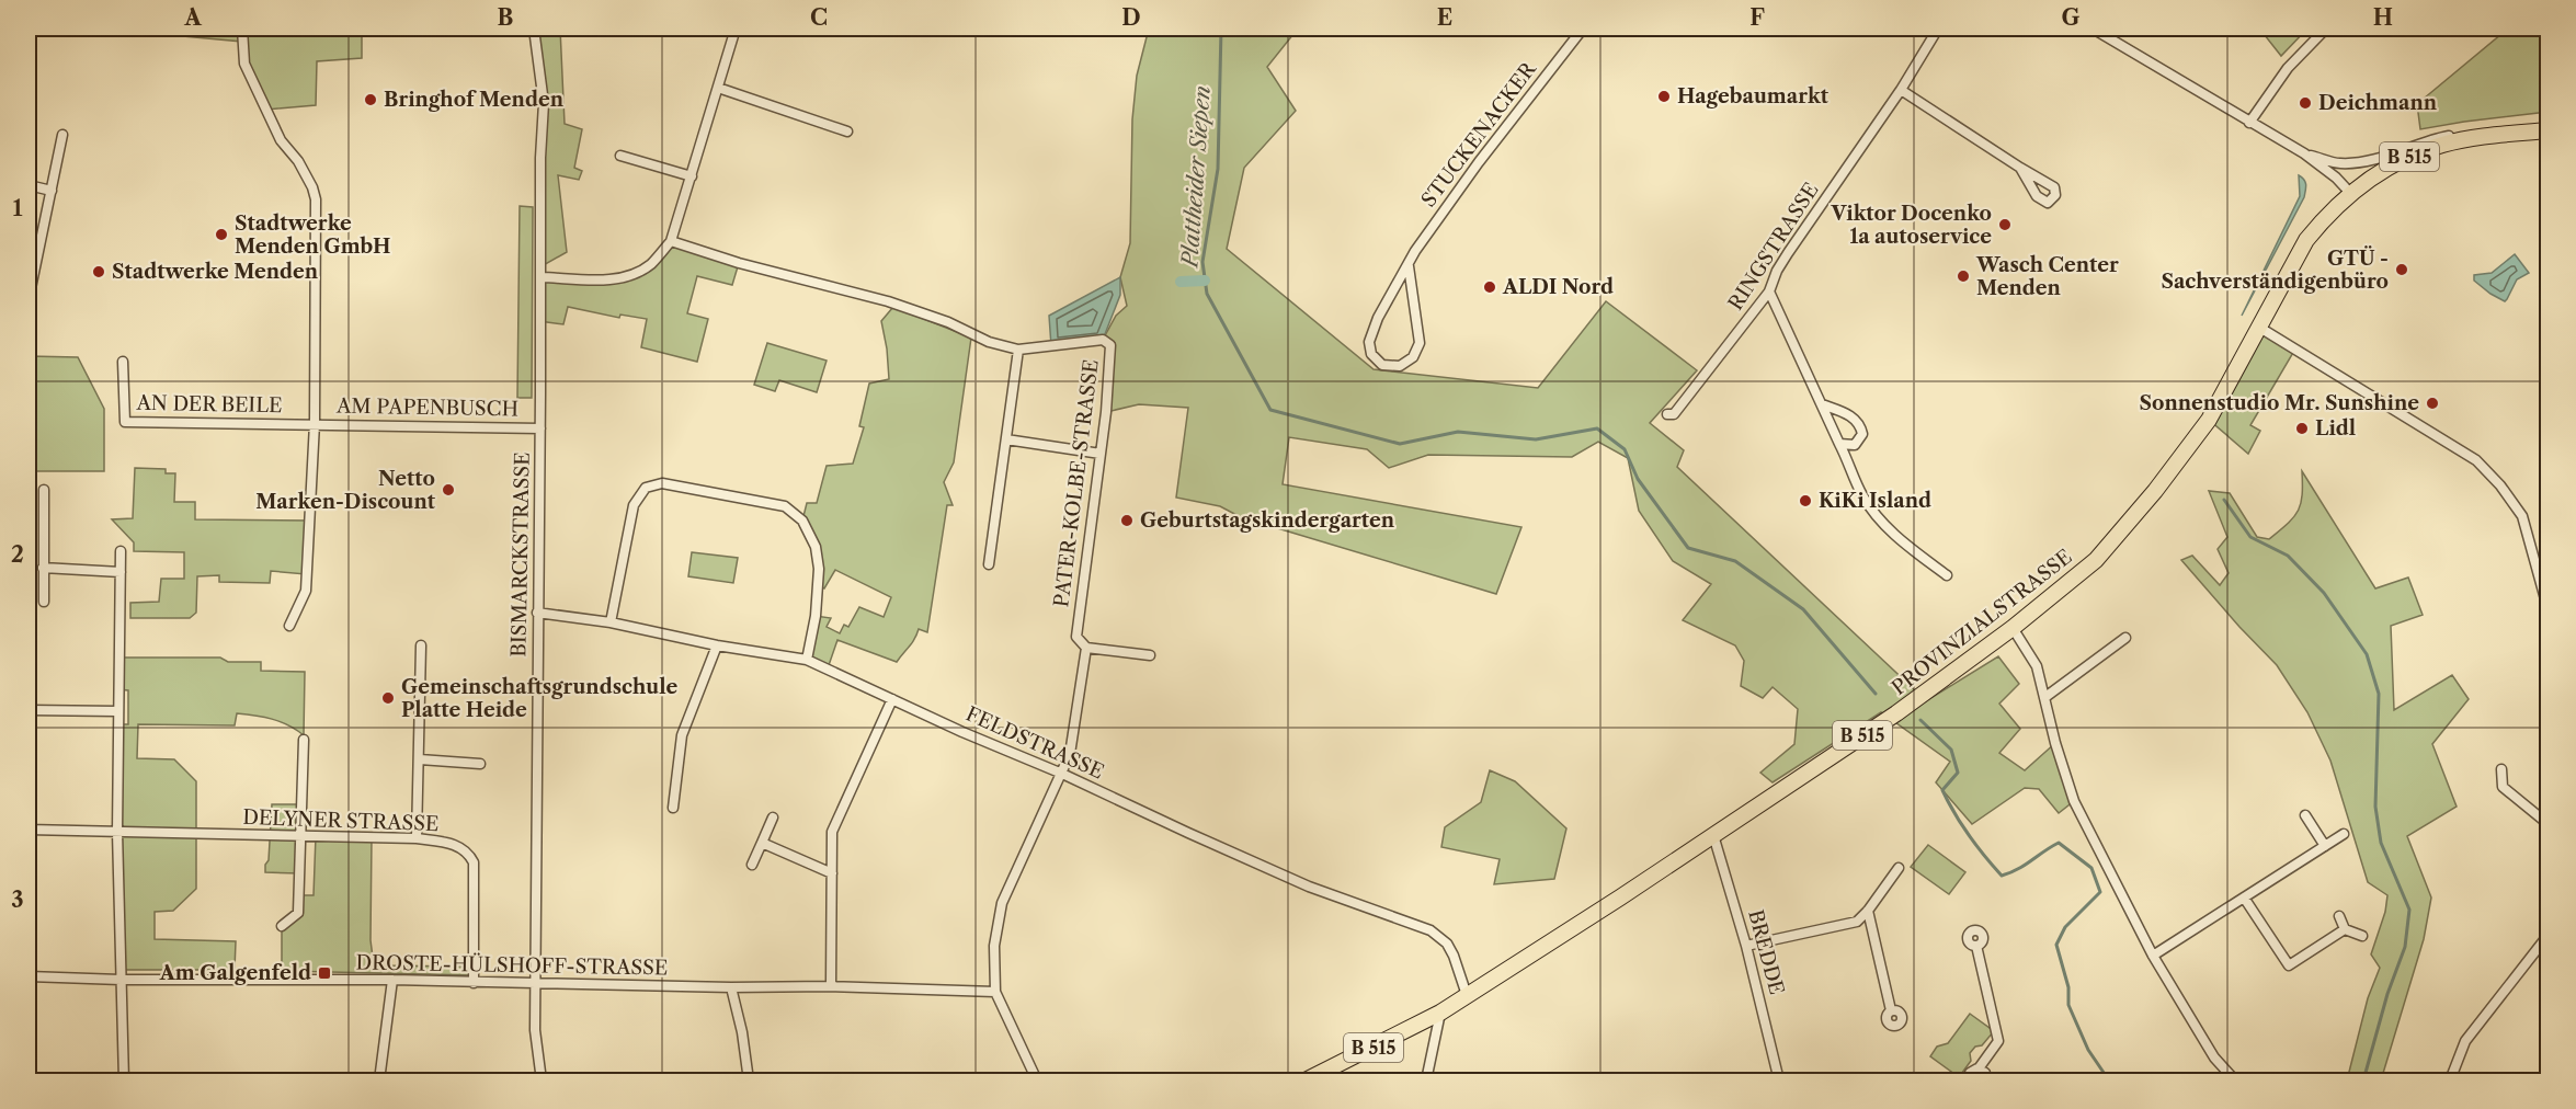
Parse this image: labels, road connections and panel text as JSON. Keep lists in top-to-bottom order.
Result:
{
  "streets": {
    "main road": ["B 515", "PROVINZIALSTRASSE"],
    "street": [
      "STUCKENACKER",
      "RINGSTRASSE",
      "AN DER BEILE",
      "AM PAPENBUSCH",
      "PATER-KOLBE-STRASSE",
      "BISMARCKSTRASSE",
      "FELDSTRASSE",
      "DELYNER STRASSE",
      "BREDDE",
      "DROSTE-HÜLSHOFF-STRASSE"
    ]
  },
  "crossings": [
    ["B 515", "PROVINZIALSTRASSE"],
    ["B 515", "FELDSTRASSE"],
    ["AN DER BEILE", "AM PAPENBUSCH"],
    ["AM PAPENBUSCH", "BISMARCKSTRASSE"],
    ["PATER-KOLBE-STRASSE", "FELDSTRASSE"],
    ["PATER-KOLBE-STRASSE", "DROSTE-HÜLSHOFF-STRASSE"],
    ["BISMARCKSTRASSE", "FELDSTRASSE"],
    ["BISMARCKSTRASSE", "DROSTE-HÜLSHOFF-STRASSE"],
    ["PROVINZIALSTRASSE", "FELDSTRASSE"],
    ["PROVINZIALSTRASSE", "BREDDE"],
    ["DELYNER STRASSE", "DROSTE-HÜLSHOFF-STRASSE"]
  ],
  "water": ["Plattheider Siepen"],
  "places": {
    "other": [
      "Hagebaumarkt",
      "Bringhof Menden",
      "Deichmann",
      "Viktor Docenko 1a autoservice",
      "Stadtwerke Menden GmbH",
      "GTÜ - Sachverständigenbüro",
      "Stadtwerke Menden",
      "Wasch Center Menden",
      "ALDI Nord",
      "Sonnenstudio Mr. Sunshine",
      "Lidl",
      "Netto Marken-Discount",
      "KiKi Island",
      "Geburtstagskindergarten",
      "Gemeinschaftsgrundschule Platte Heide"
    ],
    "transit": ["Am Galgenfeld"]
  },
  "grid": {
    "columns": [
      "A",
      "B",
      "C",
      "D",
      "E",
      "F",
      "G",
      "H"
    ],
    "rows": ["1", "2", "3"]
  }
}
